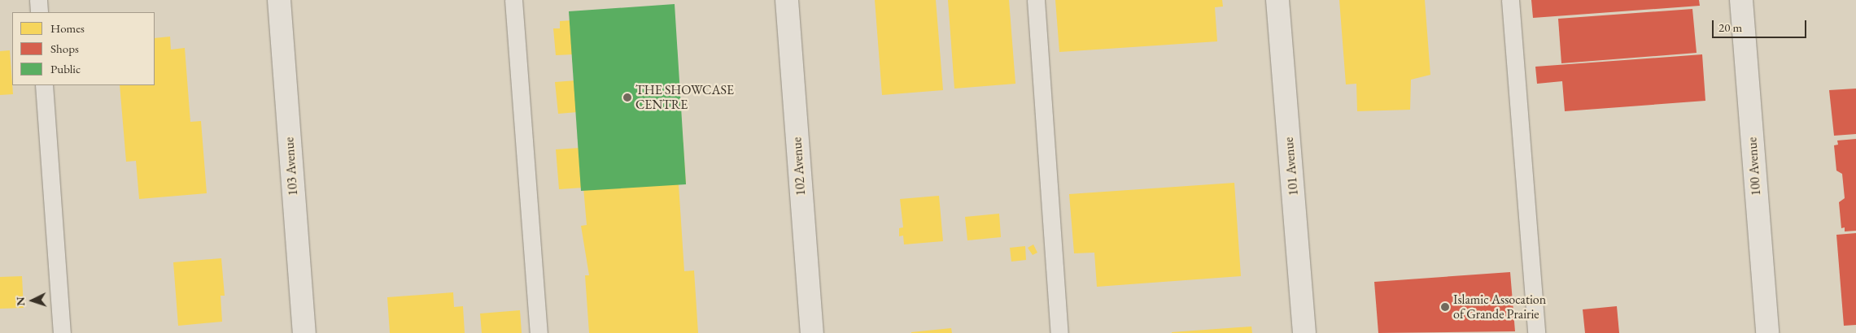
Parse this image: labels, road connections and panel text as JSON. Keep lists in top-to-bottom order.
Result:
{
  "streets": {
    "street": [
      "103 Avenue",
      "102 Avenue",
      "101 Avenue",
      "100 Avenue"
    ]
  },
  "places": ["THE SHOWCASE CENTRE", "Islamic Assocation of Grande Prairie"],
  "legend": ["Homes", "Shops", "Public"],
  "scale_bar": "20 m",
  "north": "left"
}
